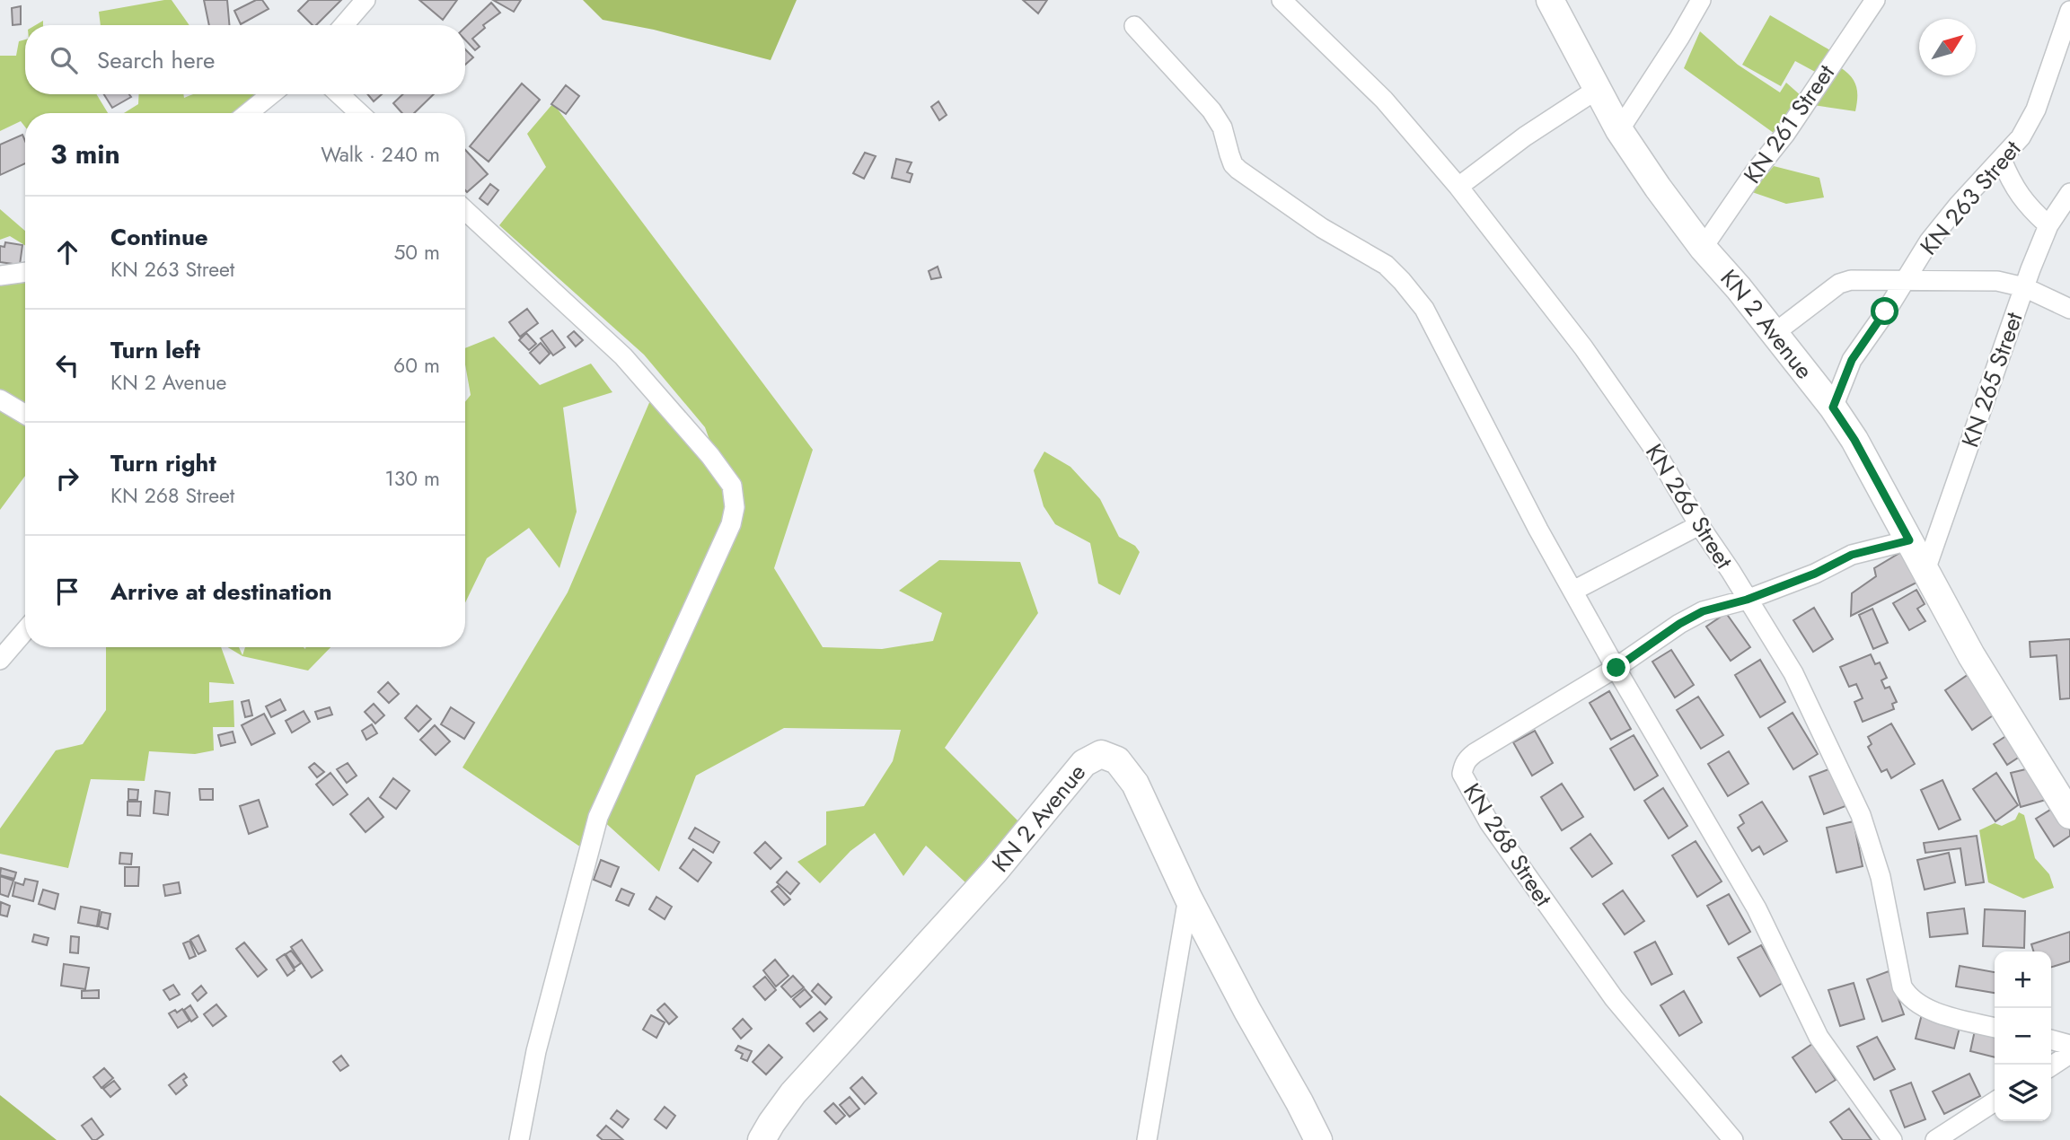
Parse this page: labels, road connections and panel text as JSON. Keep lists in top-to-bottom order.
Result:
{
  "streets": {
    "main road": ["KN 2 Avenue"],
    "street": [
      "KN 261 Street",
      "KN 263 Street",
      "KN 265 Street",
      "KN 266 Street",
      "KN 268 Street"
    ]
  },
  "crossings": [
    ["KN 261 Street", "KN 2 Avenue"],
    ["KN 263 Street", "KN 2 Avenue"],
    ["KN 2 Avenue", "KN 265 Street"],
    ["KN 2 Avenue", "KN 268 Street"],
    ["KN 266 Street", "KN 268 Street"]
  ],
  "north": "top right",
  "page": {
    "search": "Search here",
    "heading": ["3 min", "Walk · 240 m"],
    "list": [
      ["Continue", "KN 263 Street", "50 m"],
      ["Turn left", "KN 2 Avenue", "60 m"],
      ["Turn right", "KN 268 Street", "130 m"],
      "Arrive at destination"
    ],
    "map_buttons": ["+", "−"]
  }
}
